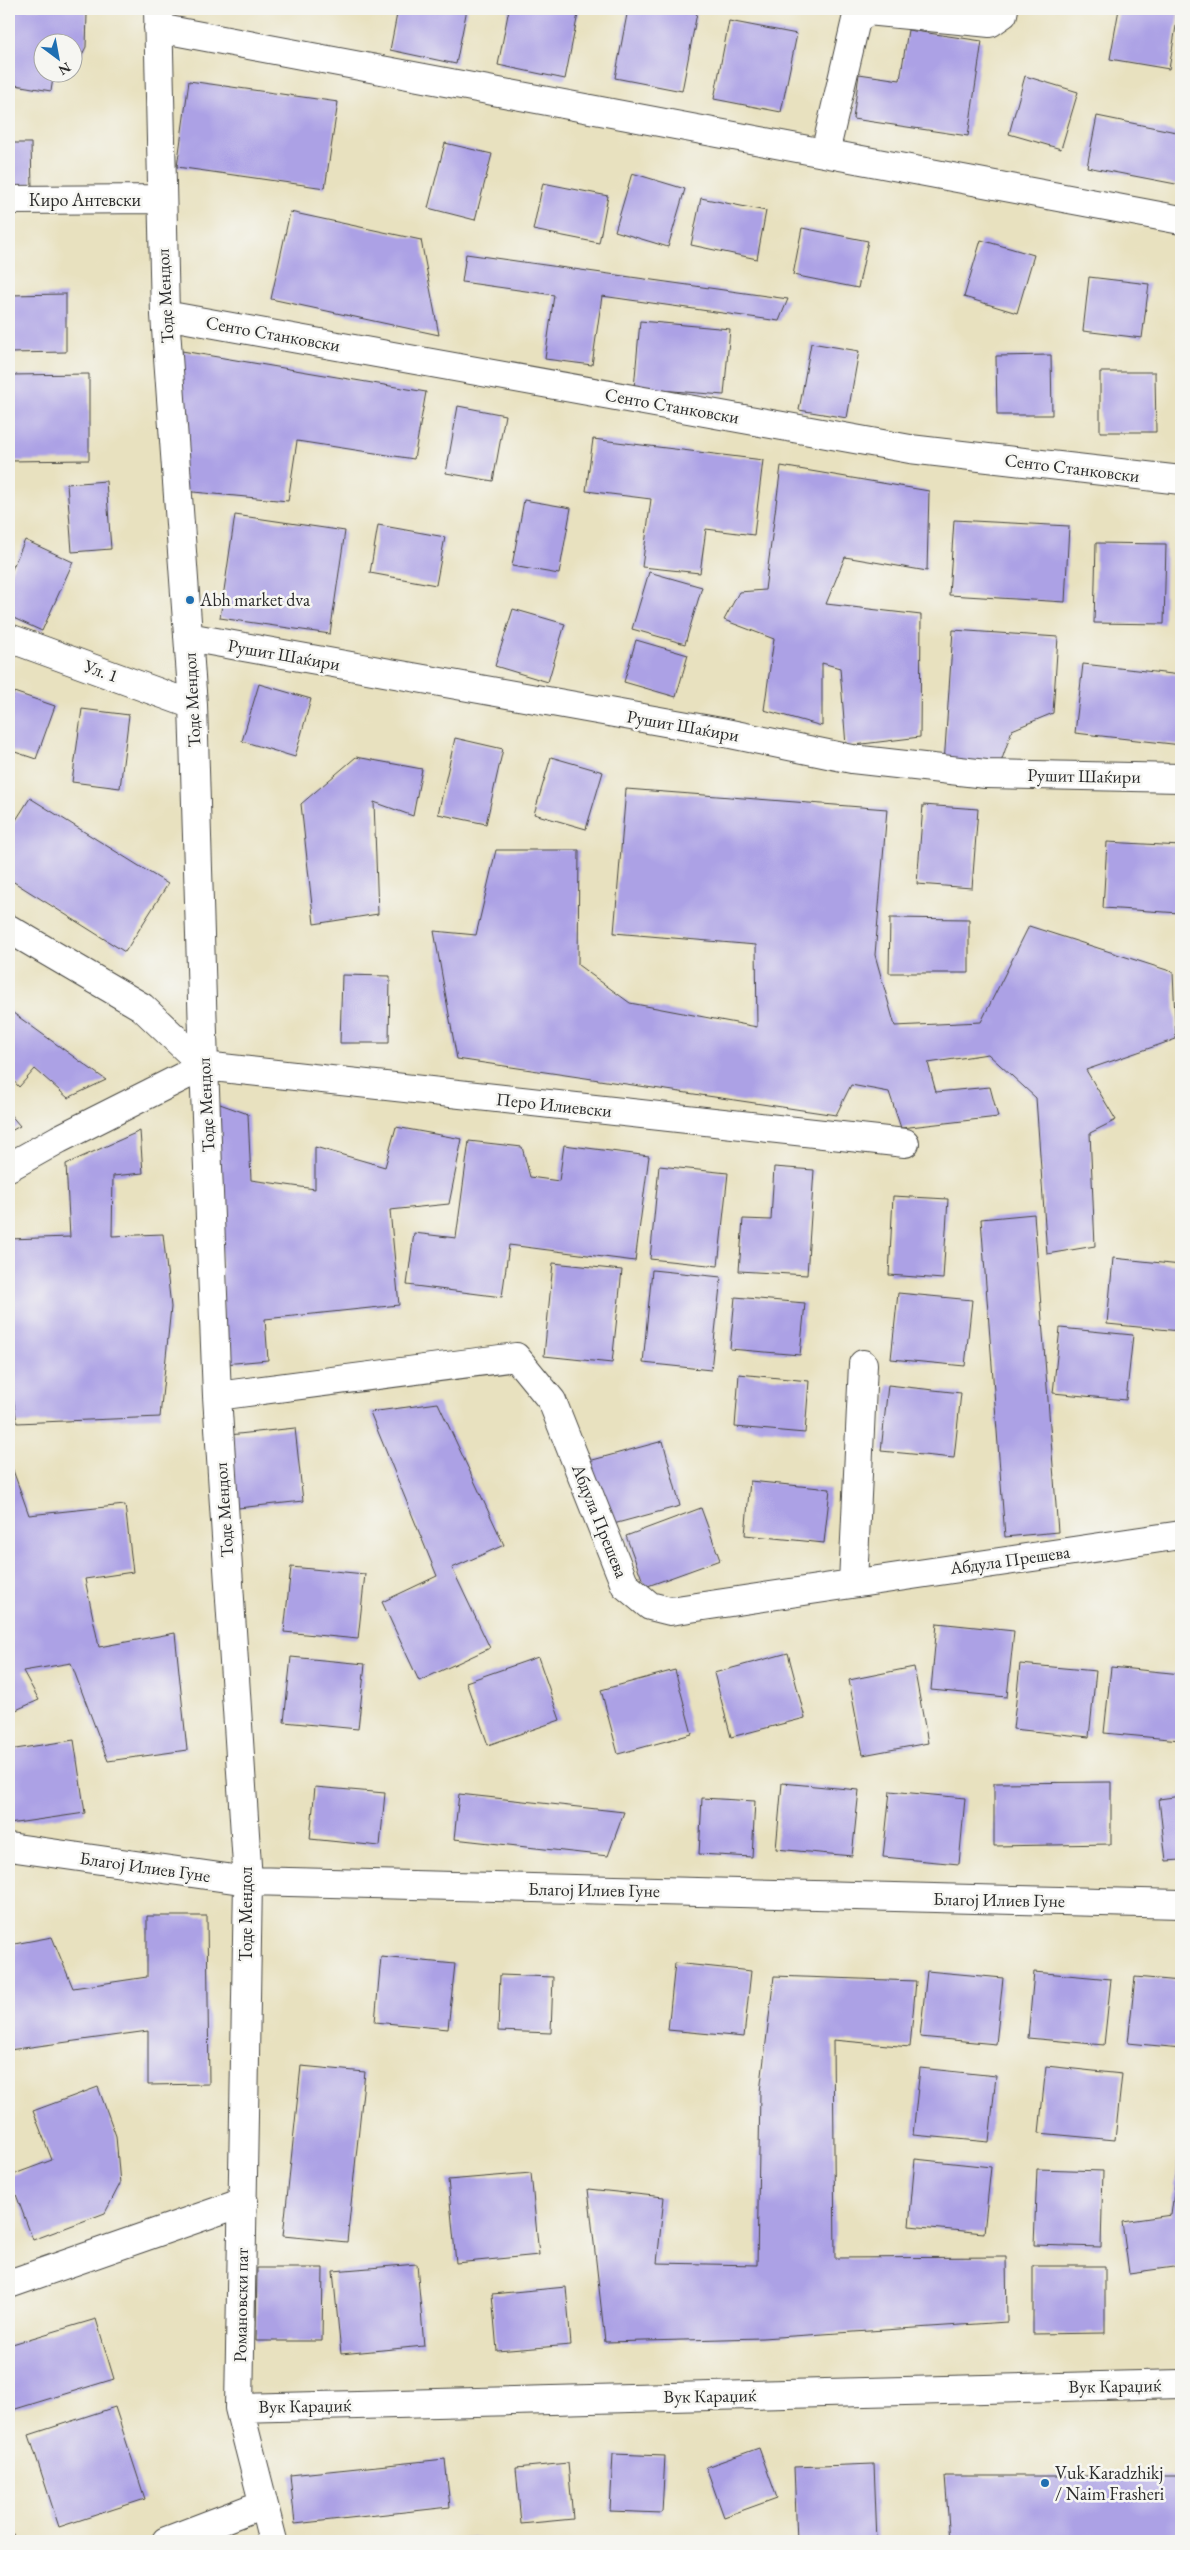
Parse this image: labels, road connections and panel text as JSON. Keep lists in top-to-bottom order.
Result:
{
  "streets": {
    "street": [
      "Киро Антевски",
      "Тоде Мендол",
      "Сенто Станковски",
      "Рушит Шаќири",
      "Ул. 1",
      "Перо Илиевски",
      "Абдула Прешева",
      "Благој Илиев Гуне",
      "Романовски пат",
      "Вук Караџиќ"
    ]
  },
  "crossings": [
    ["Киро Антевски", "Тоде Мендол"],
    ["Тоде Мендол", "Сенто Станковски"],
    ["Тоде Мендол", "Рушит Шаќири"],
    ["Тоде Мендол", "Ул. 1"],
    ["Тоде Мендол", "Перо Илиевски"],
    ["Тоде Мендол", "Абдула Прешева"],
    ["Тоде Мендол", "Благој Илиев Гуне"],
    ["Тоде Мендол", "Романовски пат"],
    ["Романовски пат", "Вук Караџиќ"]
  ],
  "places": ["Abh market dva", "Vuk Karadzhikj / Naim Frasheri"],
  "north": "bottom right"
}
